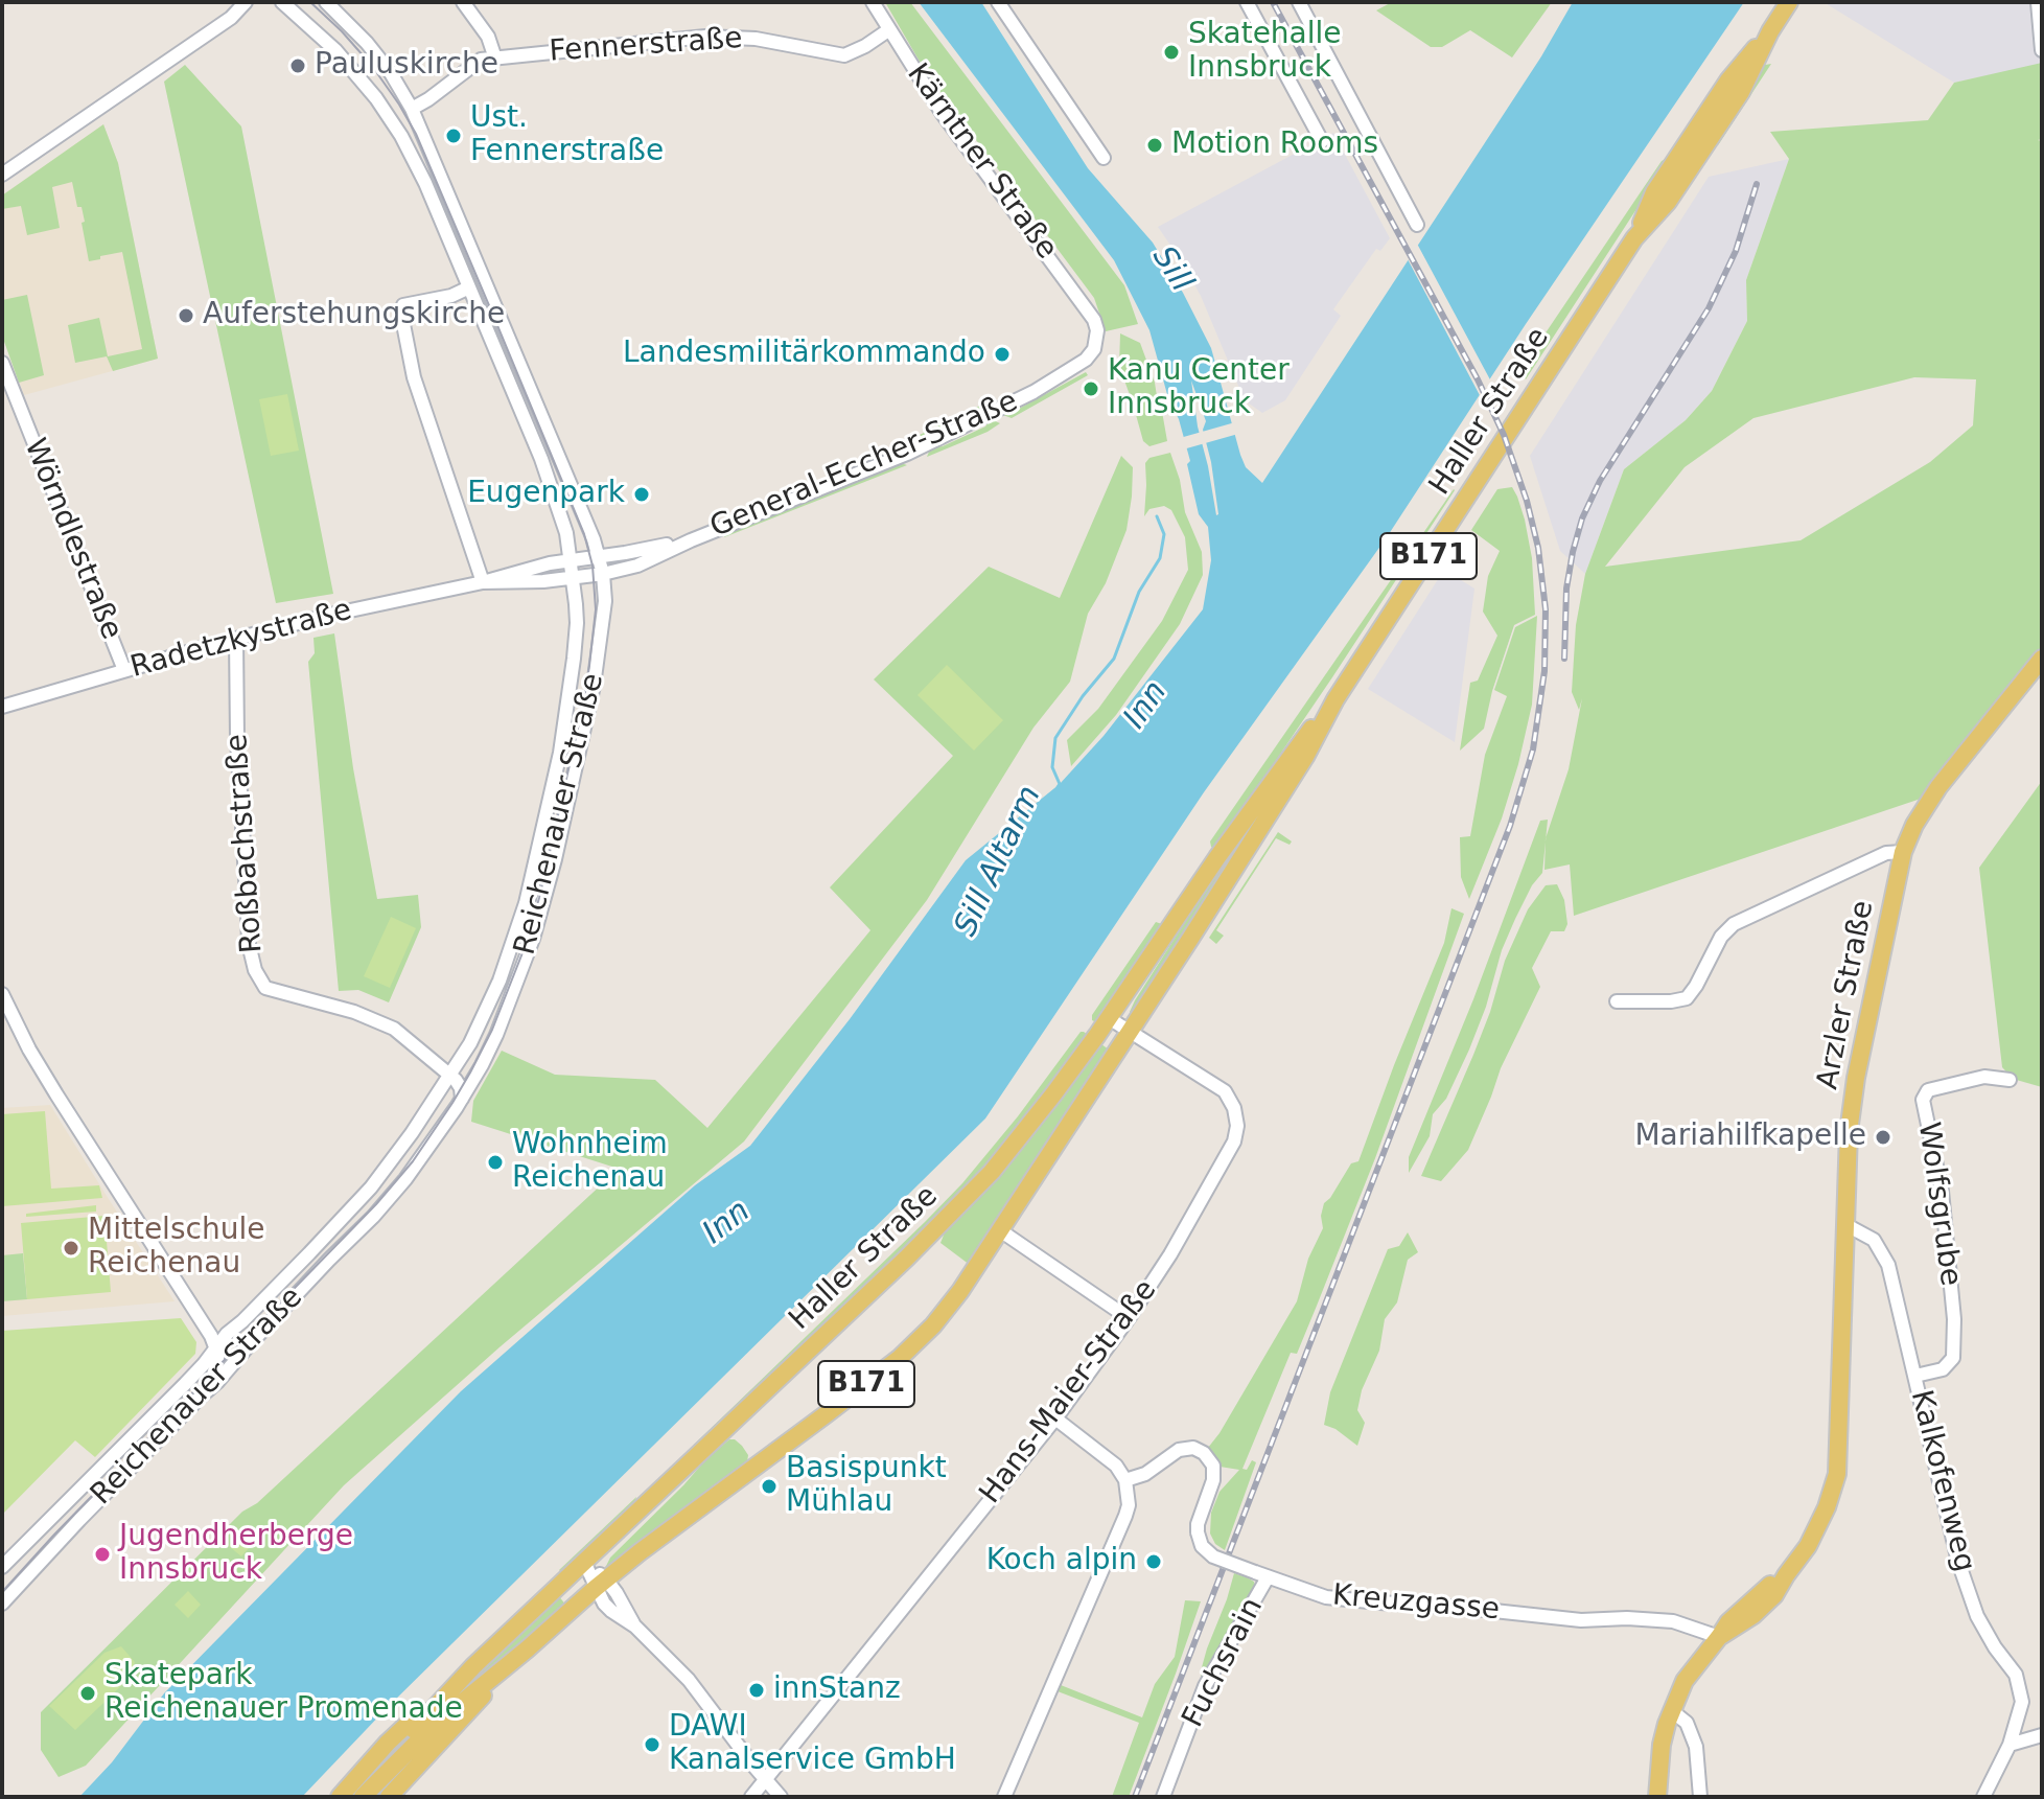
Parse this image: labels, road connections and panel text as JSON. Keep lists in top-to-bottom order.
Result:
{
  "streets": {
    "main road": ["Haller Straße", "B171", "Arzler Straße"],
    "street": [
      "Fennerstraße",
      "Kärntner Straße",
      "General-Eccher-Straße",
      "Wörndlestraße",
      "Radetzkystraße",
      "Reichenauer Straße",
      "Roßbachstraße",
      "Wolfsgrube",
      "Hans-Maier-Straße",
      "Kalkofenweg",
      "Kreuzgasse",
      "Fuchsrain"
    ]
  },
  "crossings": [
    ["Fennerstraße", "Kärntner Straße"],
    ["Fennerstraße", "Reichenauer Straße"],
    ["Kärntner Straße", "General-Eccher-Straße"],
    ["Haller Straße", "Hans-Maier-Straße"],
    ["General-Eccher-Straße", "Radetzkystraße"],
    ["General-Eccher-Straße", "Reichenauer Straße"],
    ["Wörndlestraße", "Radetzkystraße"],
    ["Radetzkystraße", "Reichenauer Straße"],
    ["Radetzkystraße", "Roßbachstraße"],
    ["Reichenauer Straße", "Roßbachstraße"],
    ["Arzler Straße", "Kalkofenweg"],
    ["Arzler Straße", "Kreuzgasse"],
    ["Wolfsgrube", "Kalkofenweg"],
    ["Kreuzgasse", "Fuchsrain"]
  ],
  "water": ["Sill", "Inn", "Sill Altarm"],
  "places": [
    "Skatehalle Innsbruck",
    "Pauluskirche",
    "Ust. Fennerstraße",
    "Motion Rooms",
    "Auferstehungskirche",
    "Landesmilitärkommando",
    "Kanu Center Innsbruck",
    "Eugenpark",
    "Mariahilfkapelle",
    "Wohnheim Reichenau",
    "Mittelschule Reichenau",
    "Basispunkt Mühlau",
    "Jugendherberge Innsbruck",
    "Koch alpin",
    "innStanz",
    "Skatepark Reichenauer Promenade",
    "DAWI Kanalservice GmbH"
  ]
}
